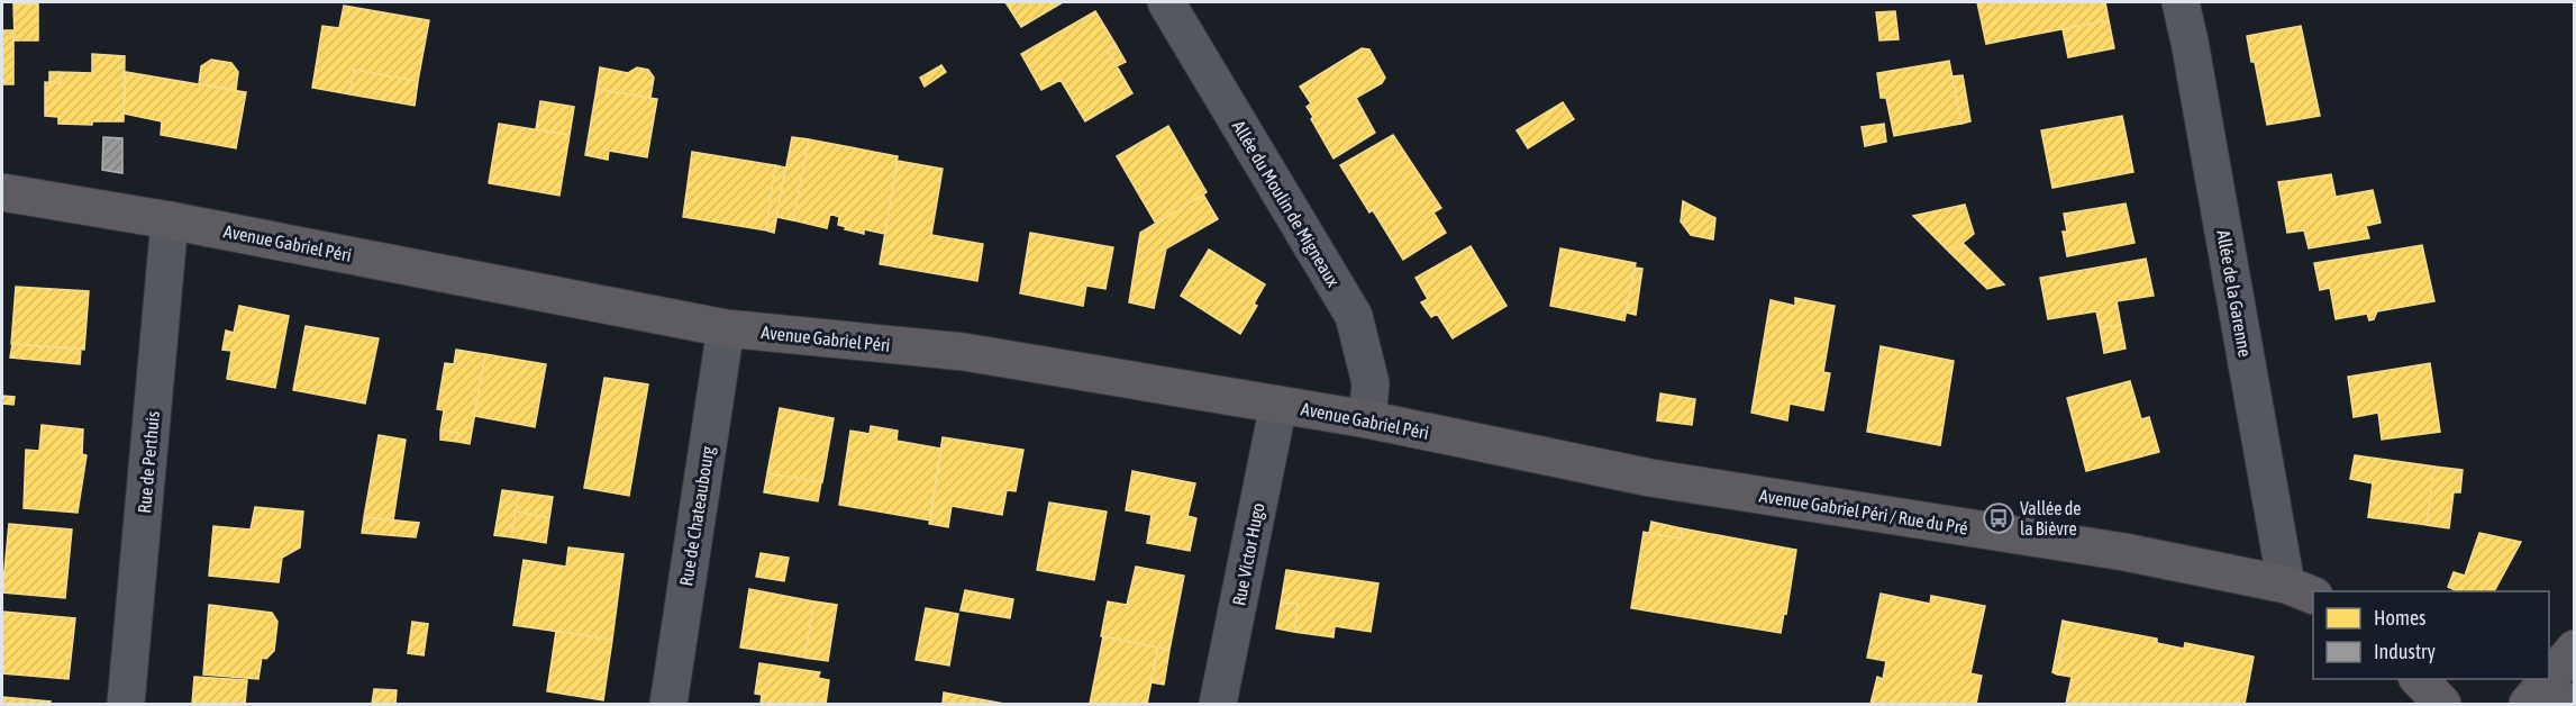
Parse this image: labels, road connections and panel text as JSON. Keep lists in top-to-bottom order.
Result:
{
  "streets": {
    "street": [
      "Allée du Moulin de Migneaux",
      "Avenue Gabriel Péri",
      "Allée de la Garenne",
      "Rue de Perthuis",
      "Avenue Gabriel Péri / Rue du Pré",
      "Rue de Chateaubourg",
      "Rue Victor Hugo"
    ]
  },
  "crossings": [
    ["Allée du Moulin de Migneaux", "Avenue Gabriel Péri"],
    ["Avenue Gabriel Péri", "Rue de Perthuis"],
    ["Avenue Gabriel Péri", "Avenue Gabriel Péri / Rue du Pré"],
    ["Avenue Gabriel Péri", "Rue de Chateaubourg"],
    ["Avenue Gabriel Péri", "Rue Victor Hugo"],
    ["Allée de la Garenne", "Avenue Gabriel Péri / Rue du Pré"]
  ],
  "places": {
    "bus stop": ["Vallée de la Bièvre"]
  },
  "legend": ["Homes", "Industry"]
}
